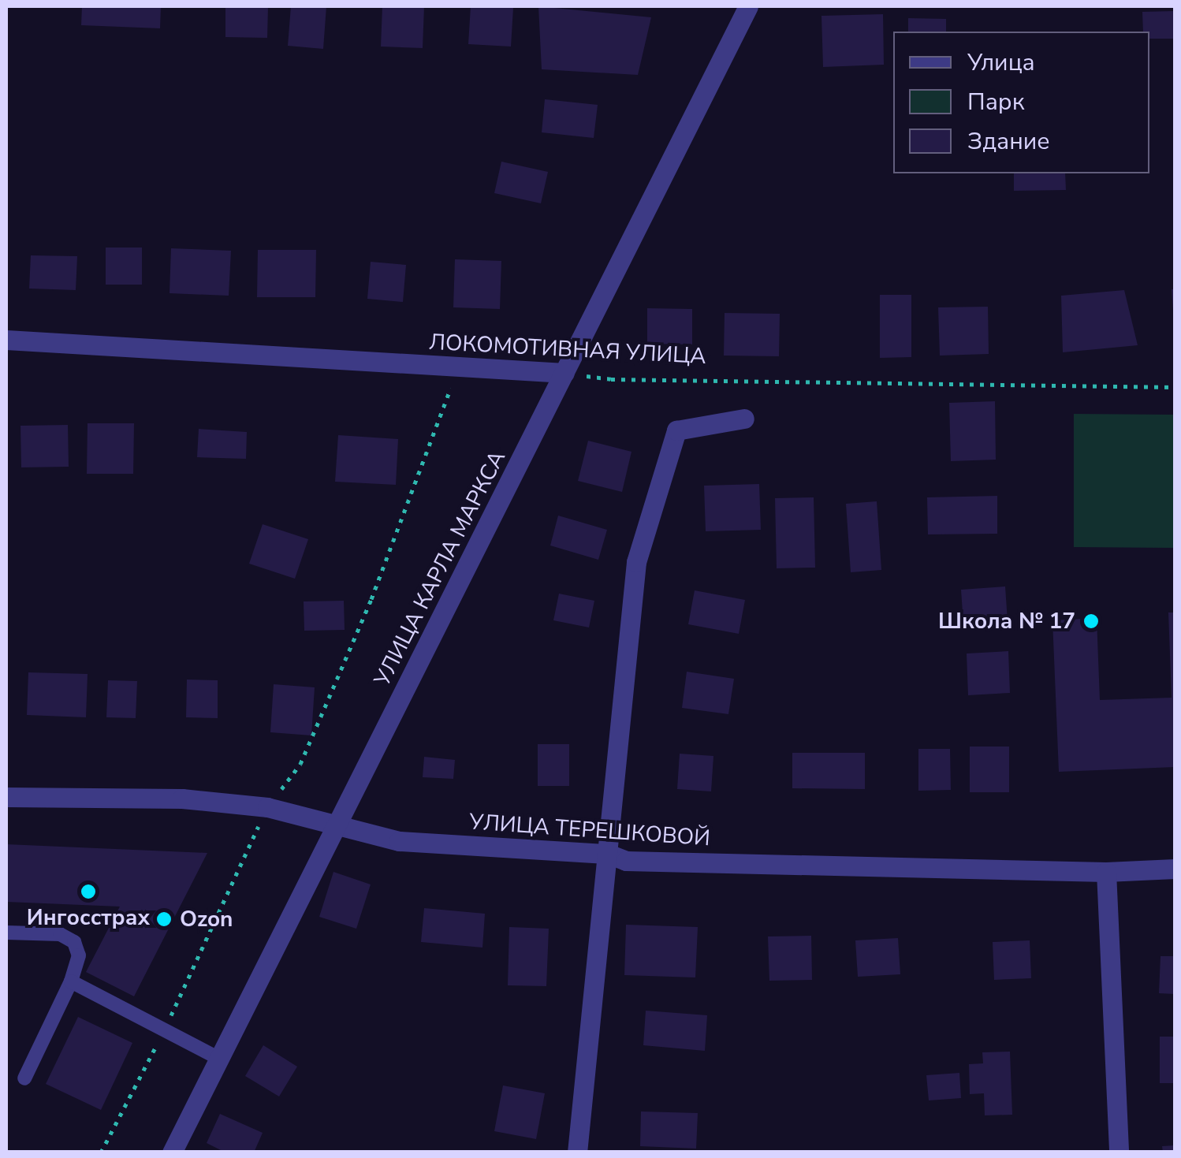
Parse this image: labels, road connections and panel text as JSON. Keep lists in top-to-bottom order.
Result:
{
  "streets": {
    "street": ["ЛОКОМОТИВНАЯ УЛИЦА", "УЛИЦА КАРЛА МАРКСА", "УЛИЦА ТЕРЕШКОВОЙ"]
  },
  "crossings": [
    ["ЛОКОМОТИВНАЯ УЛИЦА", "УЛИЦА КАРЛА МАРКСА"],
    ["УЛИЦА КАРЛА МАРКСА", "УЛИЦА ТЕРЕШКОВОЙ"]
  ],
  "places": ["Школа № 17", "Ингосстрах", "Ozon"],
  "legend": ["Улица", "Парк", "Здание"]
}
